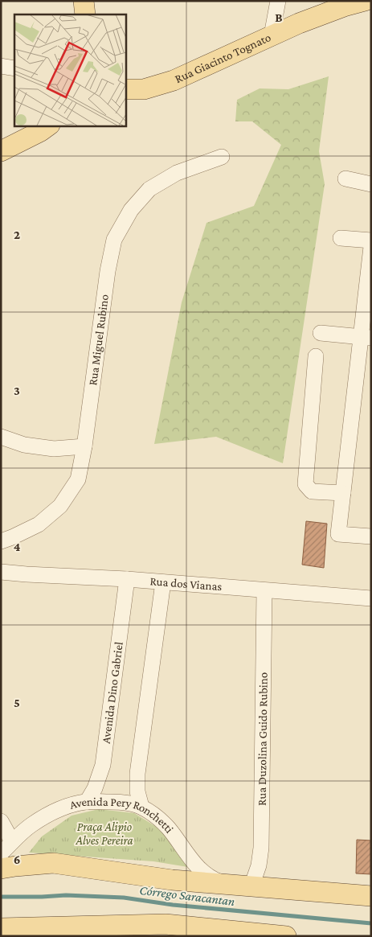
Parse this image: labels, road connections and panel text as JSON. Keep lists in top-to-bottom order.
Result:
{
  "streets": {
    "main road": ["Rua Giacinto Tognato", "Avenida Pery Ronchetti"],
    "street": [
      "Rua Miguel Rubino",
      "Rua dos Vianas",
      "Avenida Dino Gabriel",
      "Rua Duzolina Guido Rubino"
    ]
  },
  "crossings": [
    ["Rua dos Vianas", "Avenida Dino Gabriel"],
    ["Rua dos Vianas", "Rua Duzolina Guido Rubino"],
    ["Avenida Dino Gabriel", "Avenida Pery Ronchetti"],
    ["Rua Duzolina Guido Rubino", "Avenida Pery Ronchetti"]
  ],
  "water": ["Córrego Saracantan"],
  "parks": ["Praça Alipio Alves Pereira"],
  "grid": {
    "columns": ["B"],
    "rows": [
      "2",
      "3",
      "4",
      "5",
      "6"
    ]
  }
}
